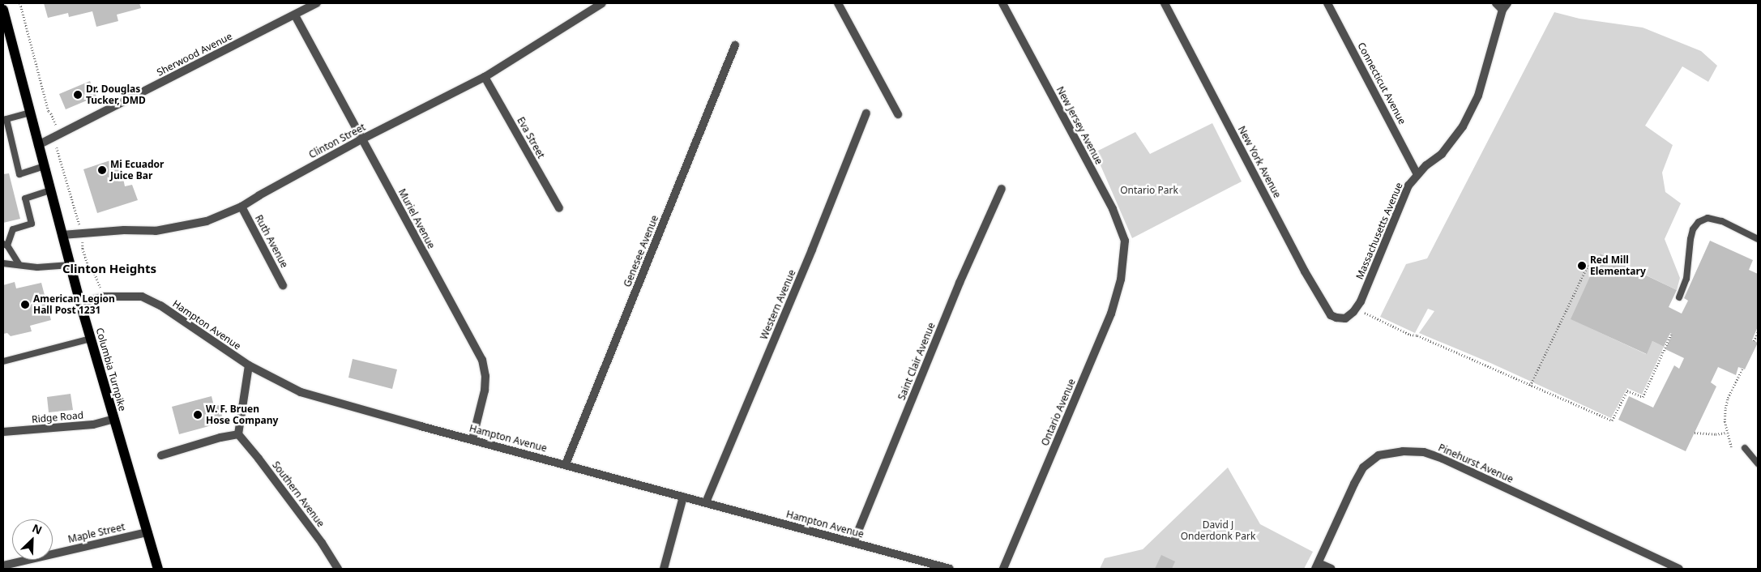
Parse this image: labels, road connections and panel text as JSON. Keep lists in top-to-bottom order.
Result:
{
  "streets": {
    "main road": ["Columbia Turnpike"],
    "street": [
      "Sherwood Avenue",
      "Connecticut Avenue",
      "New Jersey Avenue",
      "Eva Street",
      "Clinton Street",
      "New York Avenue",
      "Muriel Avenue",
      "Massachusetts Avenue",
      "Ruth Avenue",
      "Genesee Avenue",
      "Western Avenue",
      "Hampton Avenue",
      "Saint Clair Avenue",
      "Ontario Avenue",
      "Ridge Road",
      "Pinehurst Avenue",
      "Southern Avenue",
      "Maple Street"
    ]
  },
  "crossings": [
    ["Sherwood Avenue", "Muriel Avenue"],
    ["Sherwood Avenue", "Columbia Turnpike"],
    ["Connecticut Avenue", "Massachusetts Avenue"],
    ["New Jersey Avenue", "Ontario Avenue"],
    ["Eva Street", "Clinton Street"],
    ["Clinton Street", "Muriel Avenue"],
    ["Clinton Street", "Ruth Avenue"],
    ["Clinton Street", "Columbia Turnpike"],
    ["New York Avenue", "Massachusetts Avenue"],
    ["Muriel Avenue", "Hampton Avenue"],
    ["Genesee Avenue", "Hampton Avenue"],
    ["Western Avenue", "Hampton Avenue"],
    ["Hampton Avenue", "Saint Clair Avenue"],
    ["Hampton Avenue", "Columbia Turnpike"],
    ["Columbia Turnpike", "Ridge Road"],
    ["Columbia Turnpike", "Maple Street"]
  ],
  "districts": ["Clinton Heights"],
  "parks": ["Ontario Park", "David J Onderdonk Park"],
  "places": [
    "Dr. Douglas Tucker, DMD",
    "Mi Ecuador Juice Bar",
    "Red Mill Elementary",
    "American Legion Hall Post 1231",
    "W. F. Bruen Hose Company"
  ],
  "north": "top right"
}
